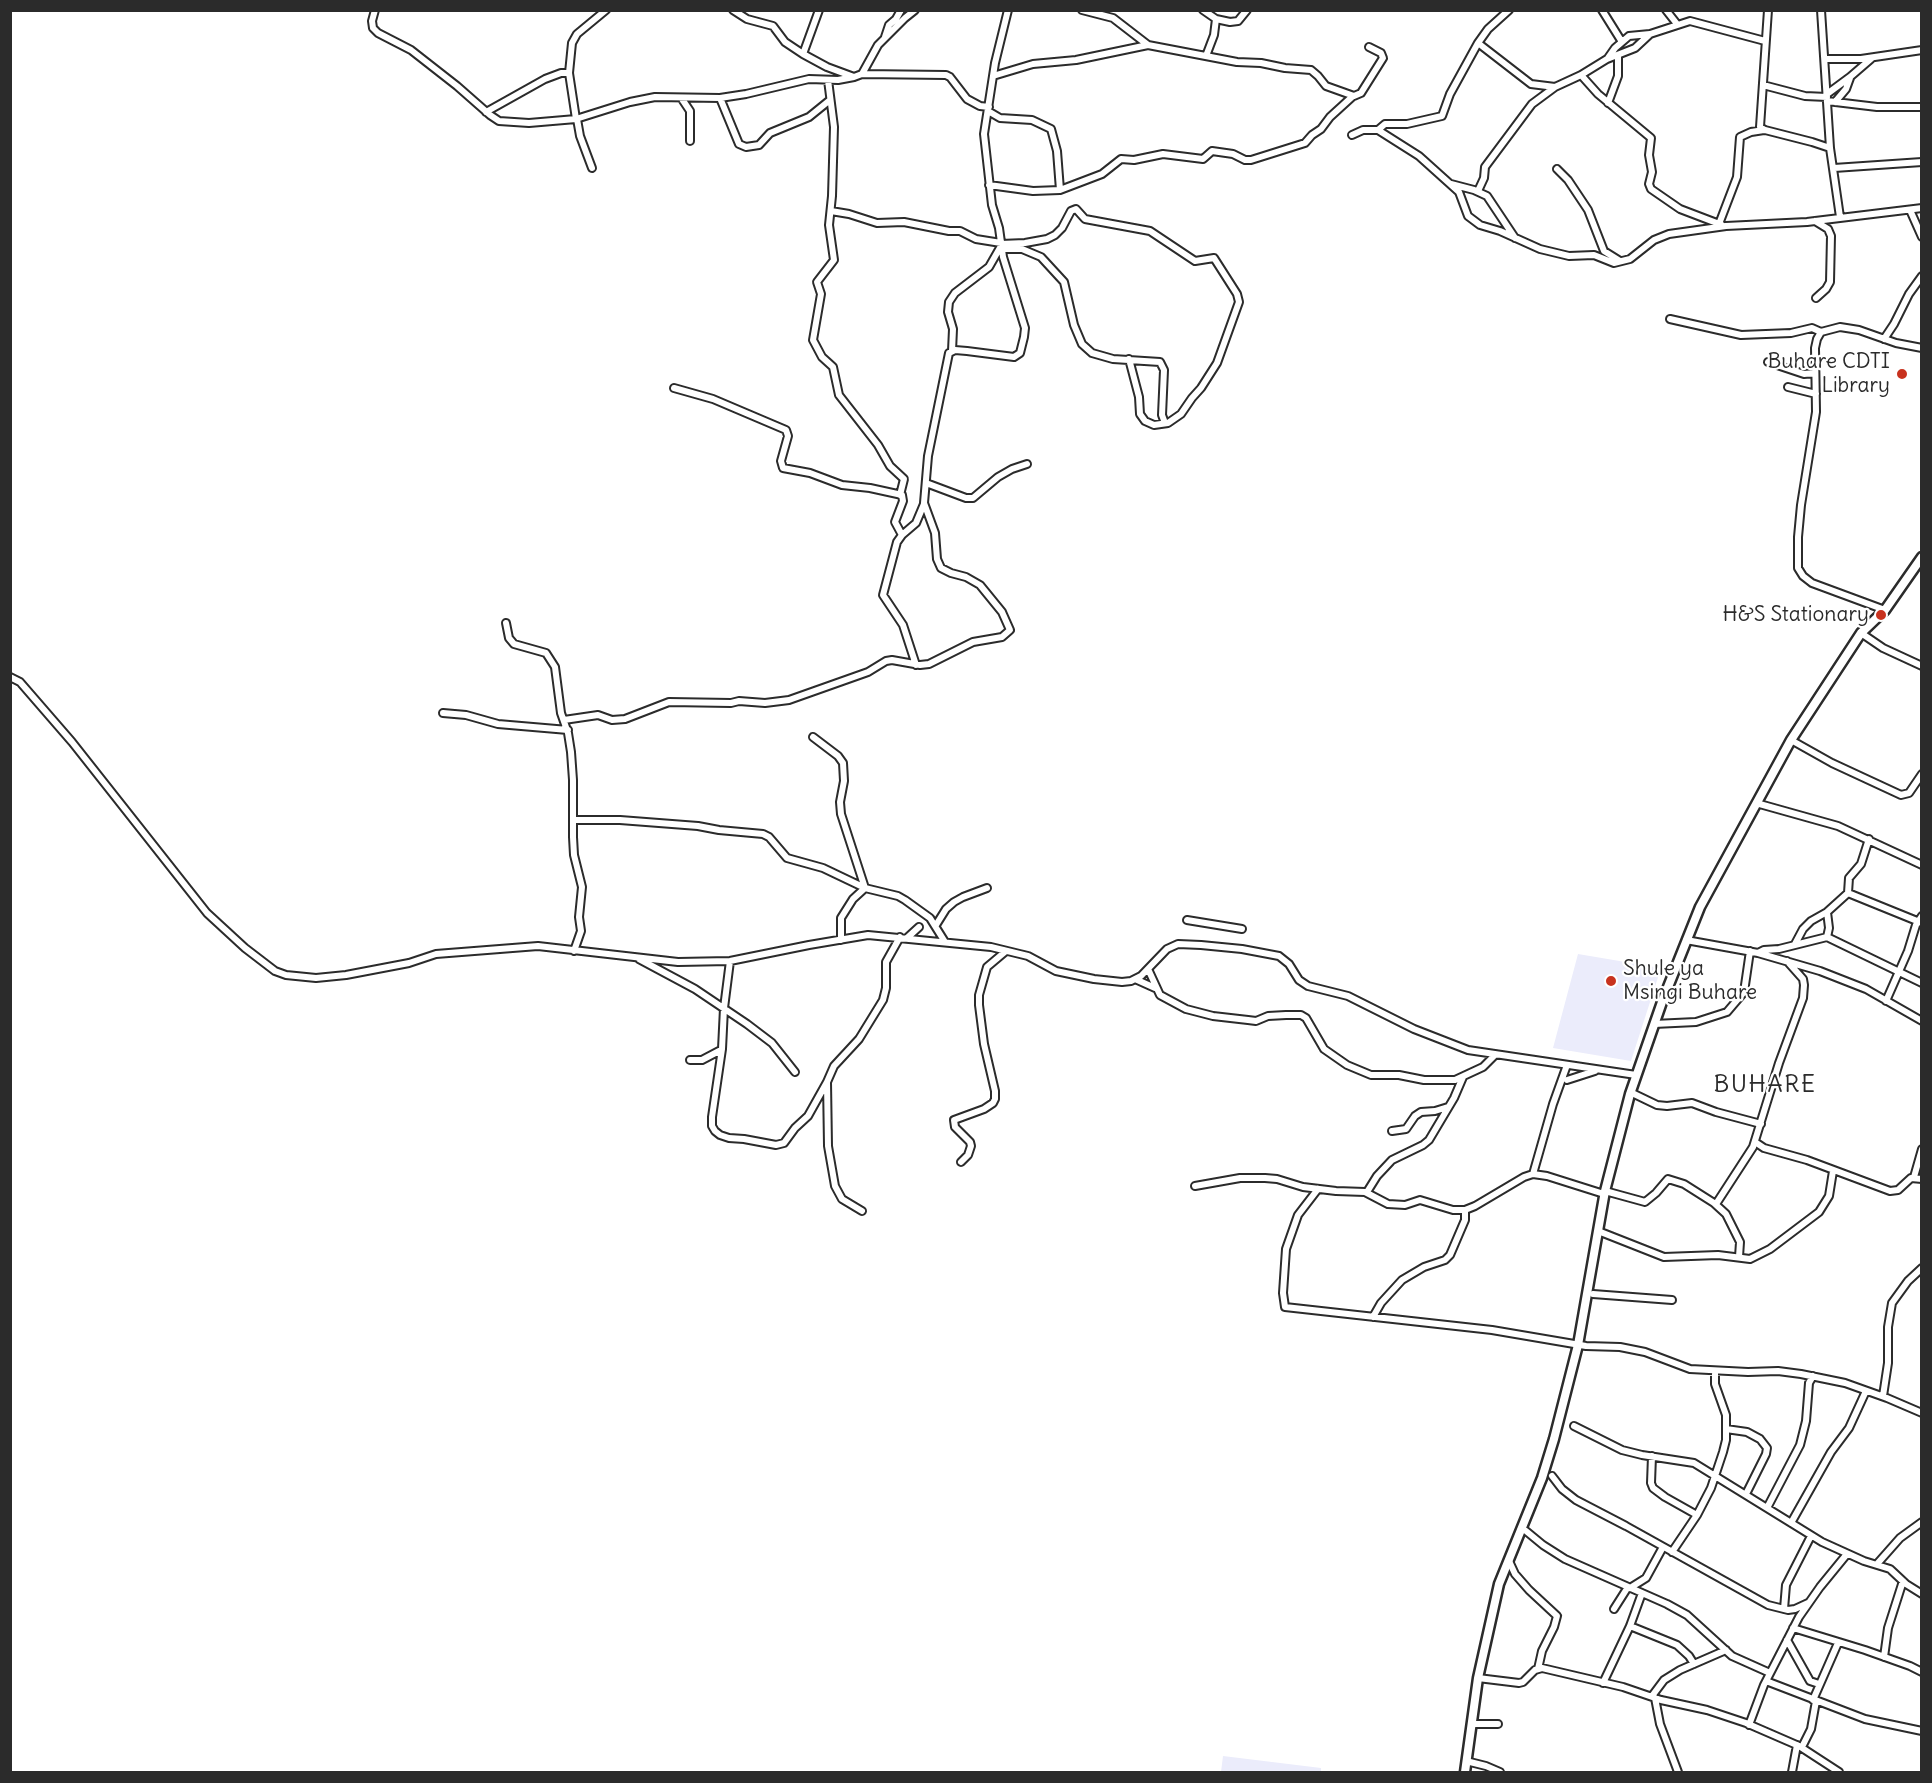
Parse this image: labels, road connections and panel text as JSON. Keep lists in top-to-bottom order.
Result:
{
  "districts": ["BUHARE"],
  "places": ["Buhare CDTI Library", "H&S Stationary", "Shule ya Msingi Buhare"]
}
